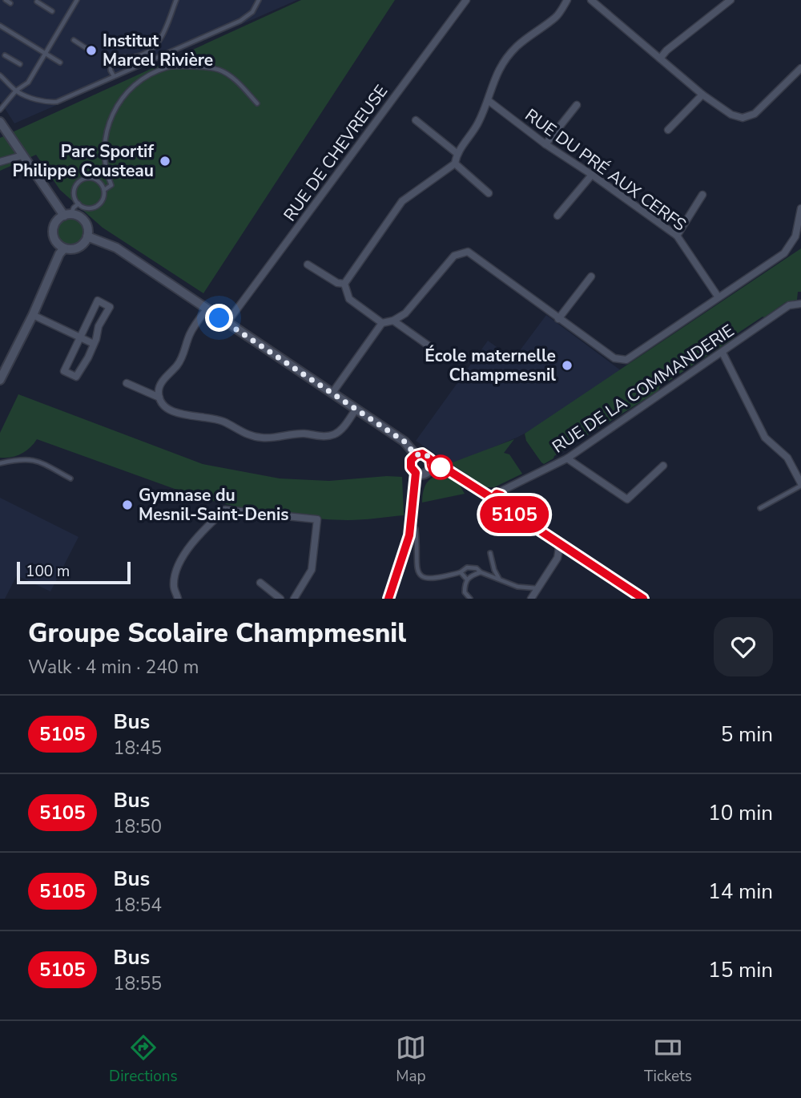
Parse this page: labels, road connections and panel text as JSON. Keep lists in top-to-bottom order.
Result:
{
  "streets": {
    "street": ["RUE DE CHEVREUSE", "RUE DU PRÉ AUX CERFS", "RUE DE LA COMMANDERIE"]
  },
  "places": [
    "Institut Marcel Rivière",
    "Parc Sportif Philippe Cousteau",
    "École maternelle Champmesnil",
    "Gymnase du Mesnil-Saint-Denis"
  ],
  "lines": ["bus line 5105"],
  "scale_bar": "100 m",
  "page": {
    "on_map": "5105",
    "scale": "100 m",
    "heading": ["Groupe Scolaire Champmesnil", "Walk · 4 min · 240 m"],
    "list": [
      {
        "mark": "5105",
        "name": "Bus",
        "note": "18:45",
        "value": "5 min"
      },
      {
        "mark": "5105",
        "name": "Bus",
        "note": "18:50",
        "value": "10 min"
      },
      {
        "mark": "5105",
        "name": "Bus",
        "note": "18:54",
        "value": "14 min"
      },
      {
        "mark": "5105",
        "name": "Bus",
        "note": "18:55",
        "value": "15 min"
      }
    ],
    "tabs": ["Directions", "Map", "Tickets"]
  }
}
